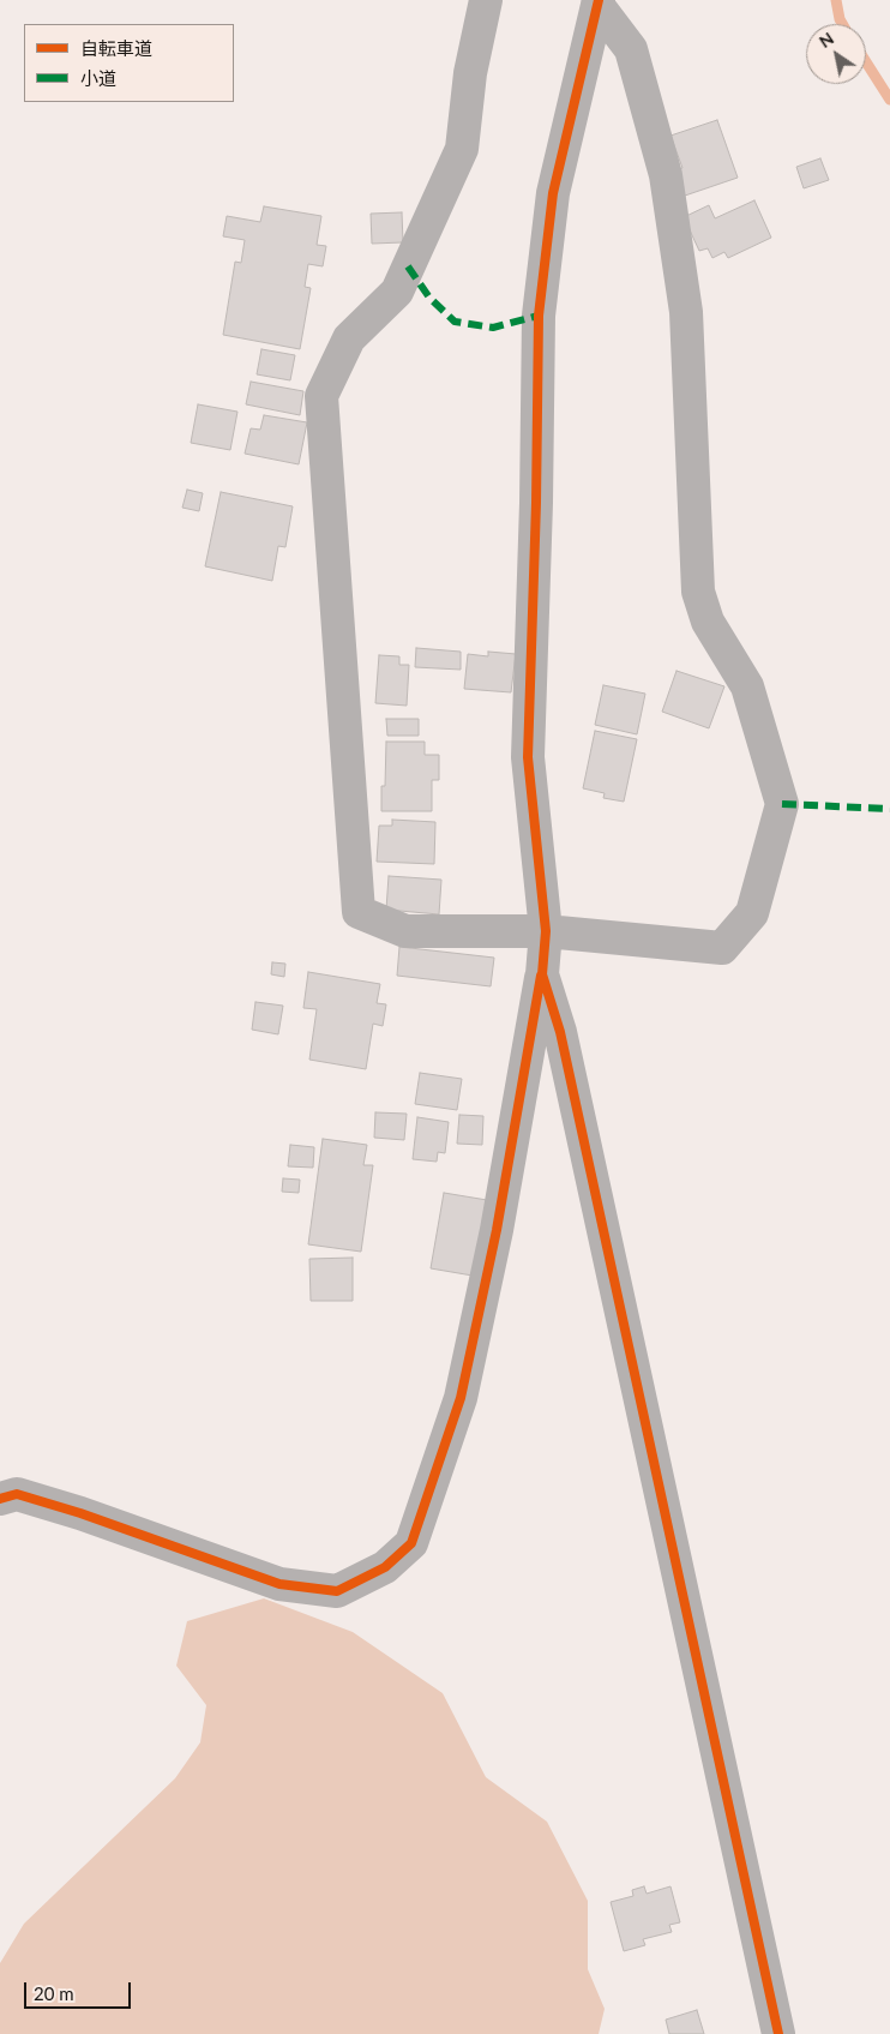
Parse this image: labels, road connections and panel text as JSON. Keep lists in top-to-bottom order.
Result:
{
  "legend": ["自転車道", "小道"],
  "scale_bar": "20 m",
  "north": "top left"
}
